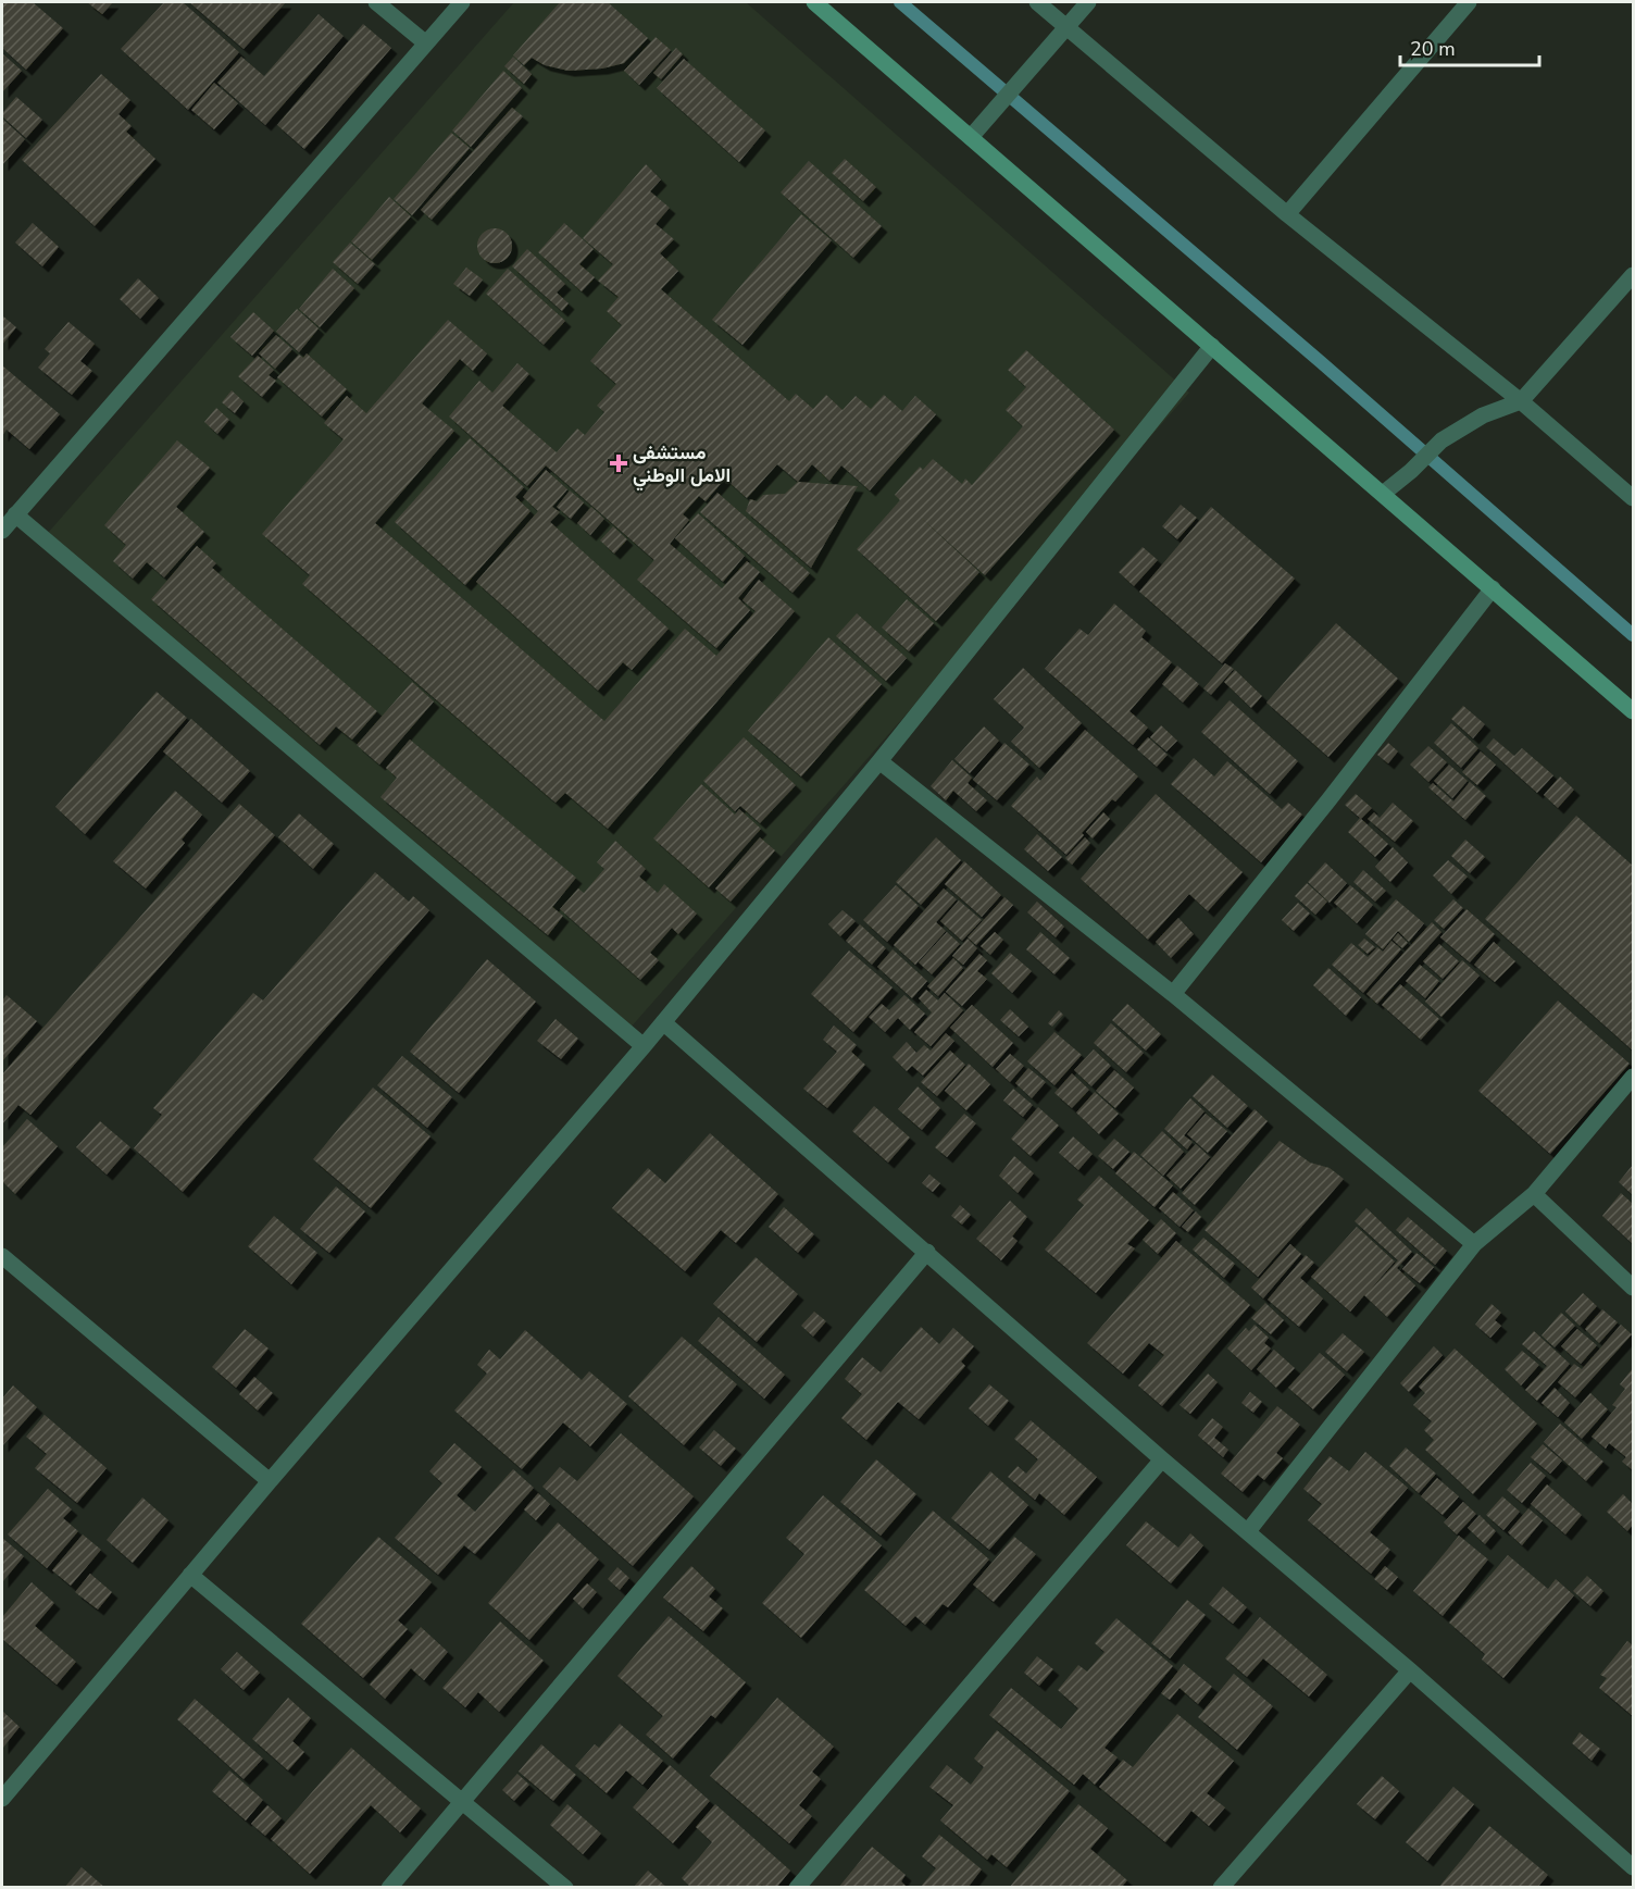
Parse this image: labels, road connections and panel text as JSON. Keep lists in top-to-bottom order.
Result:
{
  "places": {
    "health": ["مستشفى الامل الوطني"]
  },
  "scale_bar": "20 m"
}
